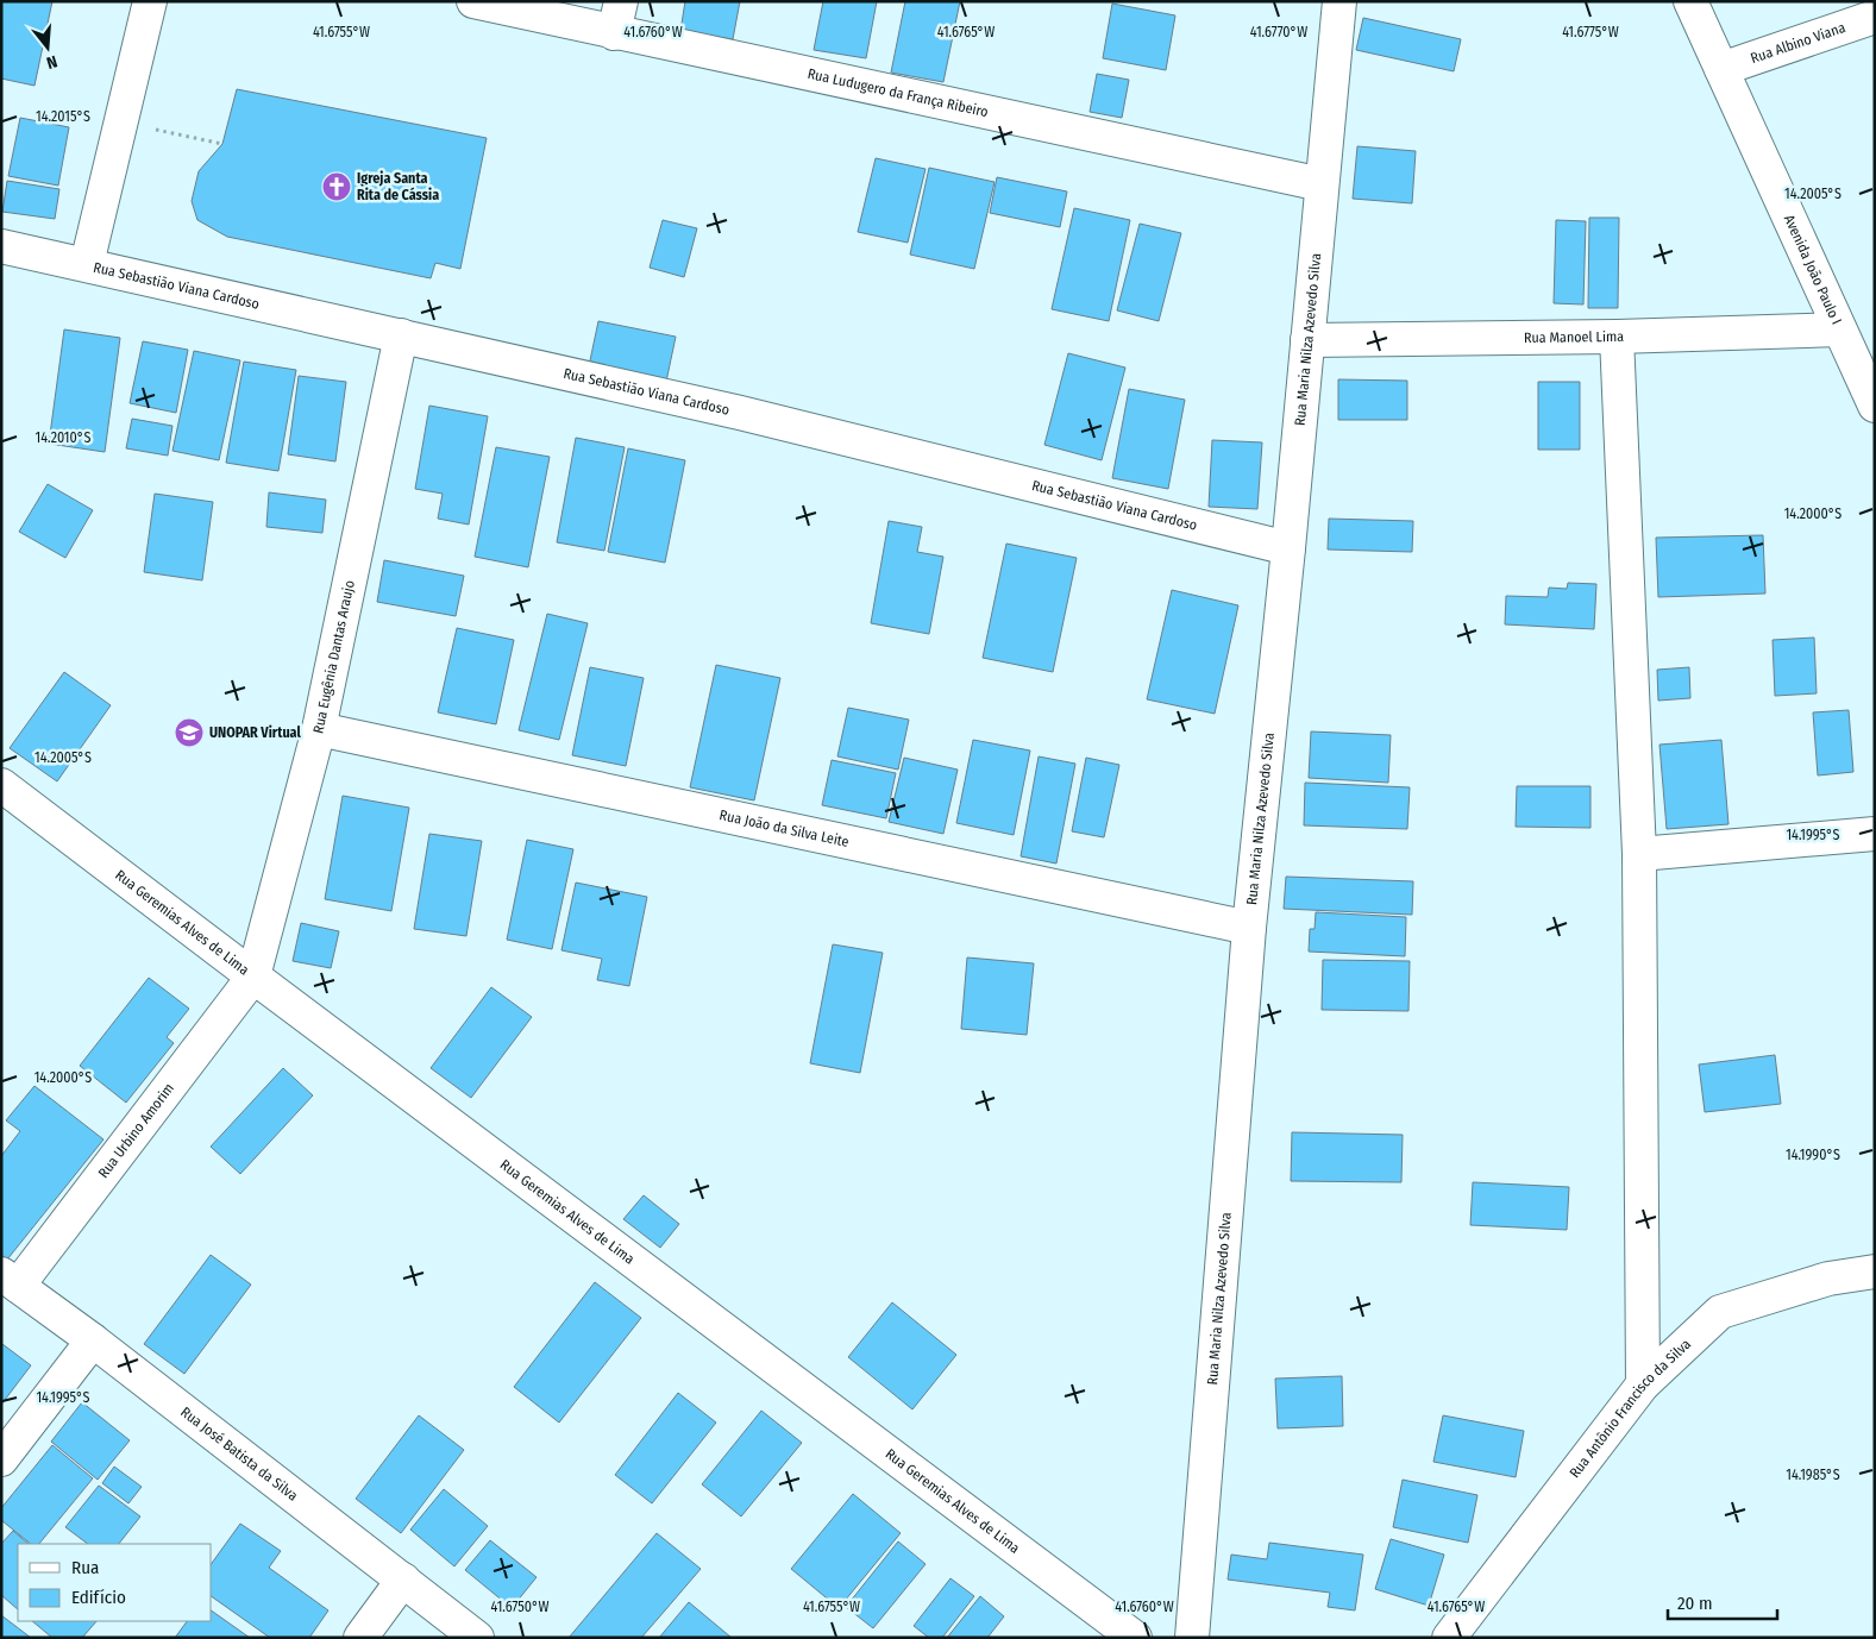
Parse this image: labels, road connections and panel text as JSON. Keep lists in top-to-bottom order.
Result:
{
  "streets": {
    "street": [
      "Rua Albino Viana",
      "Rua Ludugero da França Ribeiro",
      "Avenida João Paulo I",
      "Rua Sebastião Viana Cardoso",
      "Rua Manoel Lima",
      "Rua Maria Nilza Azevedo Silva",
      "Rua Eugênia Dantas Araujo",
      "Rua João da Silva Leite",
      "Rua Geremias Alves de Lima",
      "Rua Urbino Amorim",
      "Rua Antônio Francisco da Silva",
      "Rua José Batista da Silva"
    ]
  },
  "crossings": [
    ["Rua Albino Viana", "Avenida João Paulo I"],
    ["Rua Ludugero da França Ribeiro", "Rua Maria Nilza Azevedo Silva"],
    ["Avenida João Paulo I", "Rua Manoel Lima"],
    ["Rua Sebastião Viana Cardoso", "Rua Maria Nilza Azevedo Silva"],
    ["Rua Sebastião Viana Cardoso", "Rua Eugênia Dantas Araujo"],
    ["Rua Manoel Lima", "Rua Maria Nilza Azevedo Silva"],
    ["Rua Maria Nilza Azevedo Silva", "Rua João da Silva Leite"],
    ["Rua Eugênia Dantas Araujo", "Rua João da Silva Leite"],
    ["Rua Eugênia Dantas Araujo", "Rua Geremias Alves de Lima"],
    ["Rua Eugênia Dantas Araujo", "Rua Urbino Amorim"],
    ["Rua Geremias Alves de Lima", "Rua Urbino Amorim"],
    ["Rua Urbino Amorim", "Rua José Batista da Silva"]
  ],
  "places": {
    "church": ["Igreja Santa Rita de Cássia"],
    "school or university": ["UNOPAR Virtual"]
  },
  "legend": ["Rua", "Edifício"],
  "scale_bar": "20 m",
  "north": "bottom",
  "coordinates": [
    "41.6755°W",
    "41.6760°W",
    "41.6765°W",
    "41.6770°W",
    "41.6775°W",
    "14.2015°S",
    "14.2005°S",
    "14.2010°S",
    "14.2000°S",
    "14.1995°S",
    "14.1990°S",
    "14.1985°S",
    "41.6750°W"
  ]
}
